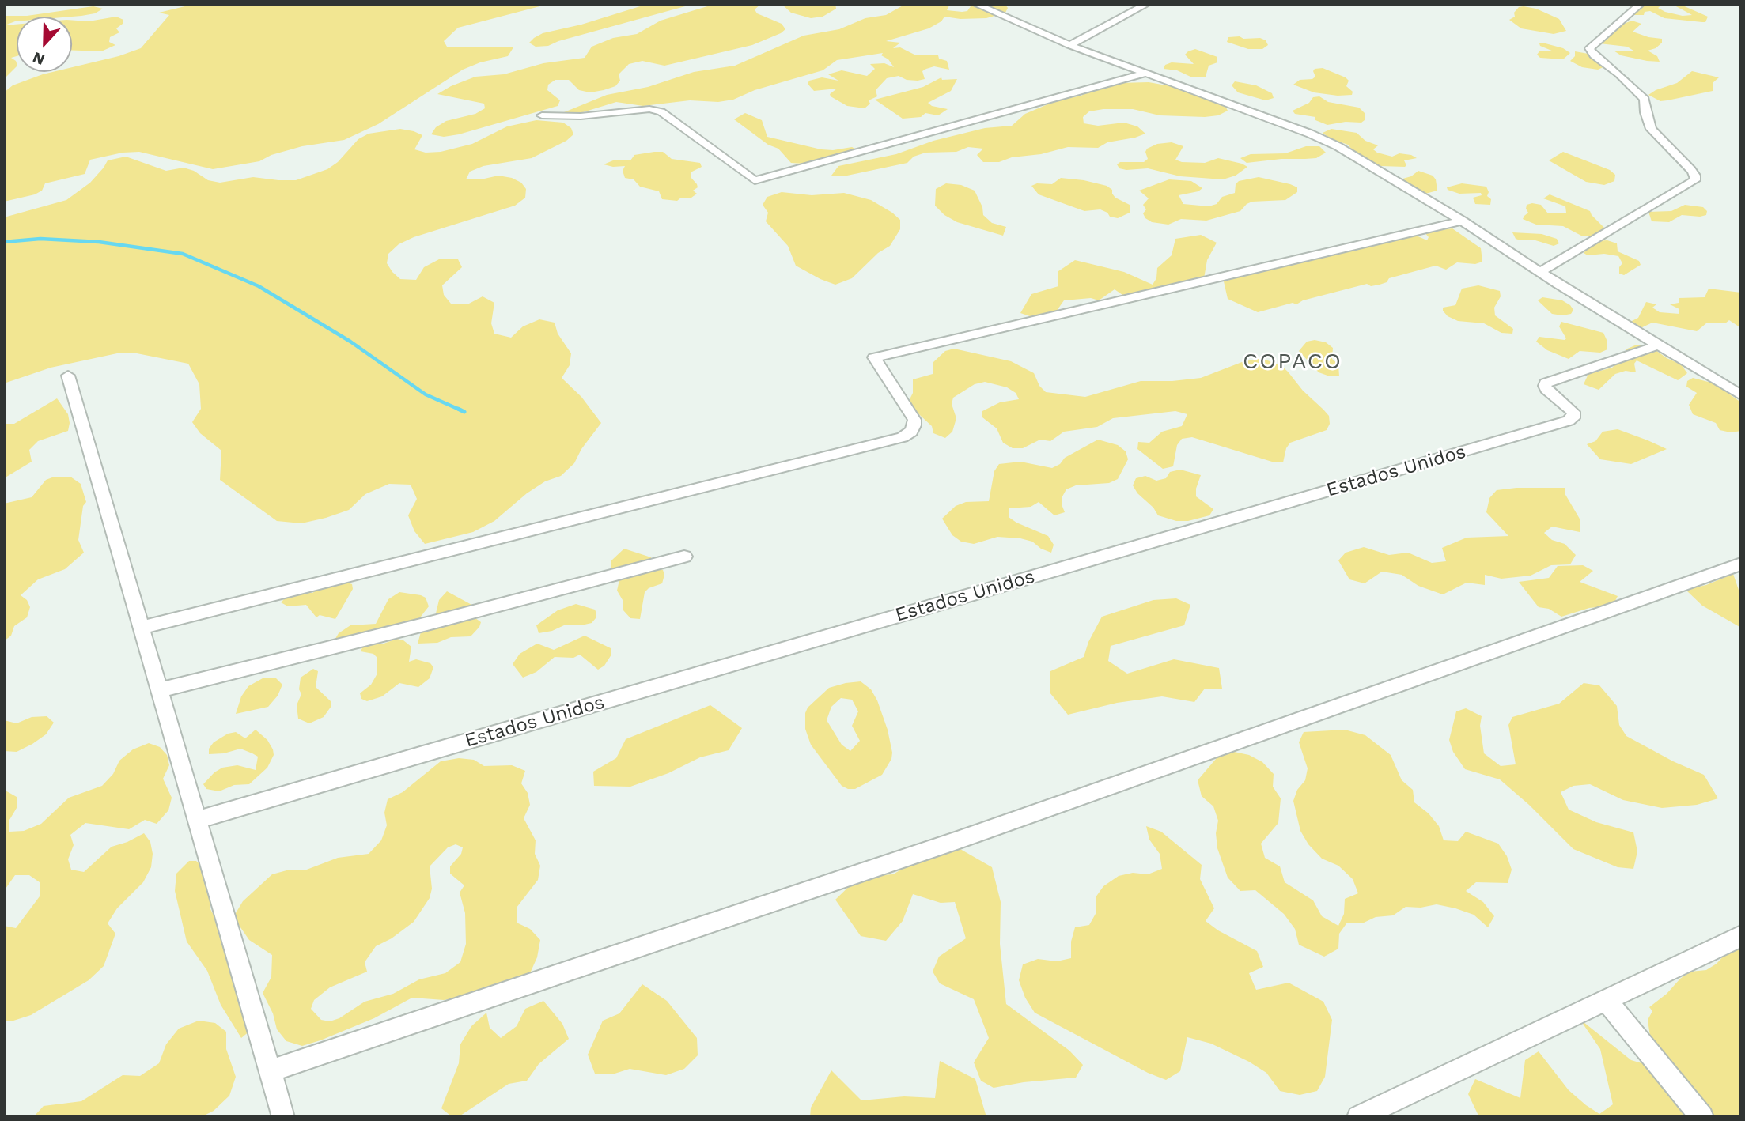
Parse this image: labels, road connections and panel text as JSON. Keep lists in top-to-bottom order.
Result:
{
  "streets": {
    "street": ["Estados Unidos"]
  },
  "districts": ["COPACO"],
  "north": "bottom"
}
